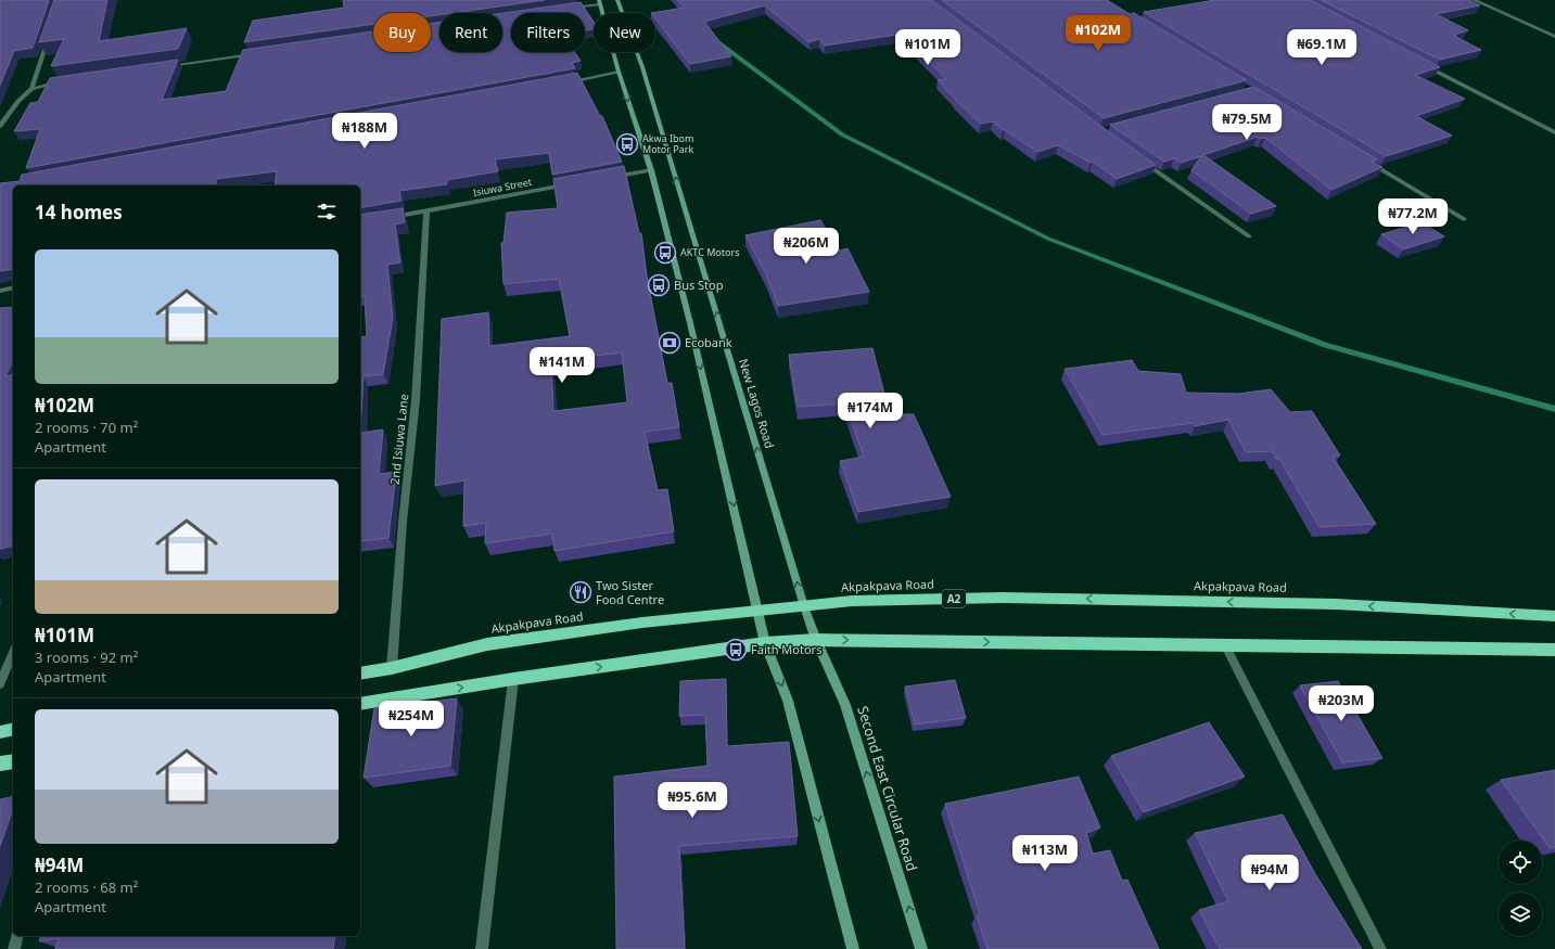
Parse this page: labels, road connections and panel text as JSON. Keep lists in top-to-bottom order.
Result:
{
  "streets": {
    "highway": ["Akpakpava Road", "A2"],
    "main road": ["New Lagos Road", "Second East Circular Road"],
    "street": ["Isiuwa Street", "2nd Isiuwa Lane"]
  },
  "crossings": [
    ["Isiuwa Street", "2nd Isiuwa Lane"],
    ["New Lagos Road", "Akpakpava Road"],
    ["New Lagos Road", "Second East Circular Road"],
    ["2nd Isiuwa Lane", "Akpakpava Road"]
  ],
  "places": {
    "bus stop": [
      "Akwa Ibom Motor Park",
      "AKTC Motors",
      "Bus Stop",
      "Faith Motors"
    ],
    "bank": ["Ecobank"],
    "restaurant": ["Two Sister Food Centre"]
  },
  "page": {
    "chip": [
      "Buy",
      "Rent",
      "Filters",
      "New"
    ],
    "price": [
      "₦102M",
      "₦101M",
      "₦69.1M",
      "₦79.5M",
      "₦188M",
      "₦77.2M",
      "₦206M",
      "₦141M",
      "₦174M",
      "₦203M",
      "₦254M",
      "₦95.6M",
      "₦113M",
      "₦94M"
    ],
    "heading": "14 homes",
    "list": [
      {
        "name": "₦102M",
        "note": "2 rooms · 70 m² · Apartment"
      },
      {
        "name": "₦101M",
        "note": "3 rooms · 92 m² · Apartment"
      },
      {
        "name": "₦94M",
        "note": "2 rooms · 68 m² · Apartment"
      }
    ]
  }
}
